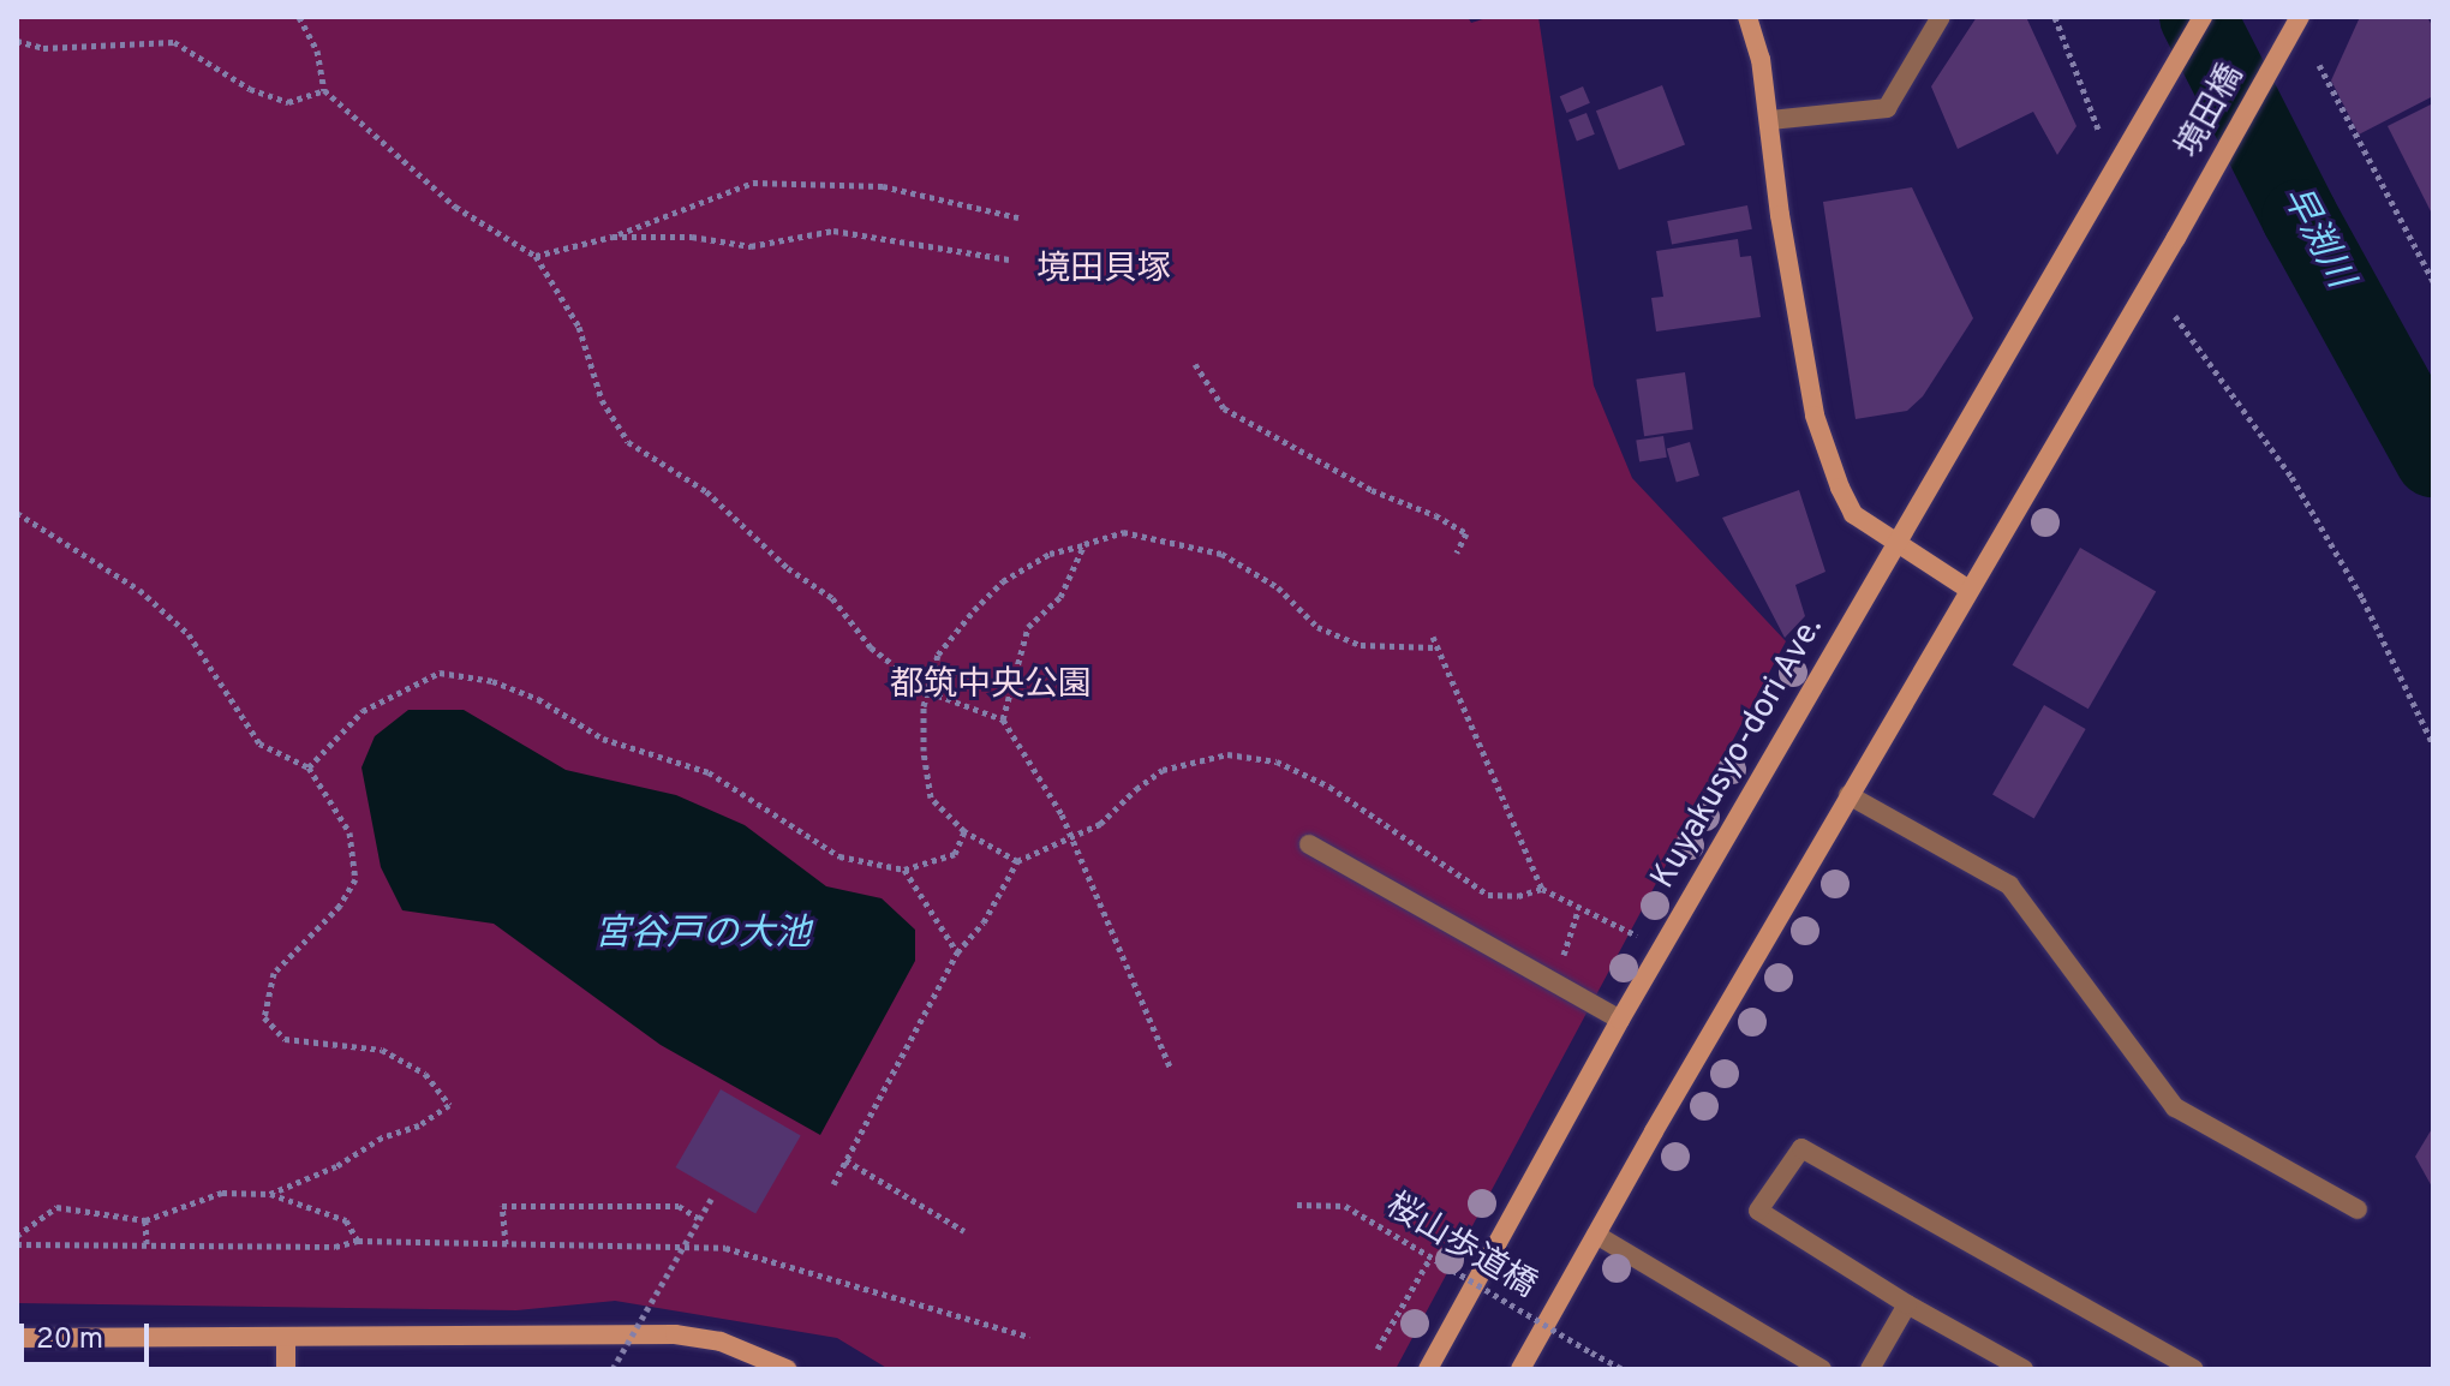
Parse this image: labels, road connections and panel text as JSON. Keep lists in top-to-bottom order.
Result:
{
  "streets": {
    "street": ["境田橋", "Kuyakusyo-dori Ave."],
    "path": ["桜山歩道橋"]
  },
  "crossings": [
    ["境田橋", "Kuyakusyo-dori Ave."]
  ],
  "water": ["早渕川", "宮谷戸の大池"],
  "parks": ["境田貝塚", "都筑中央公園"],
  "scale_bar": "20 m"
}
